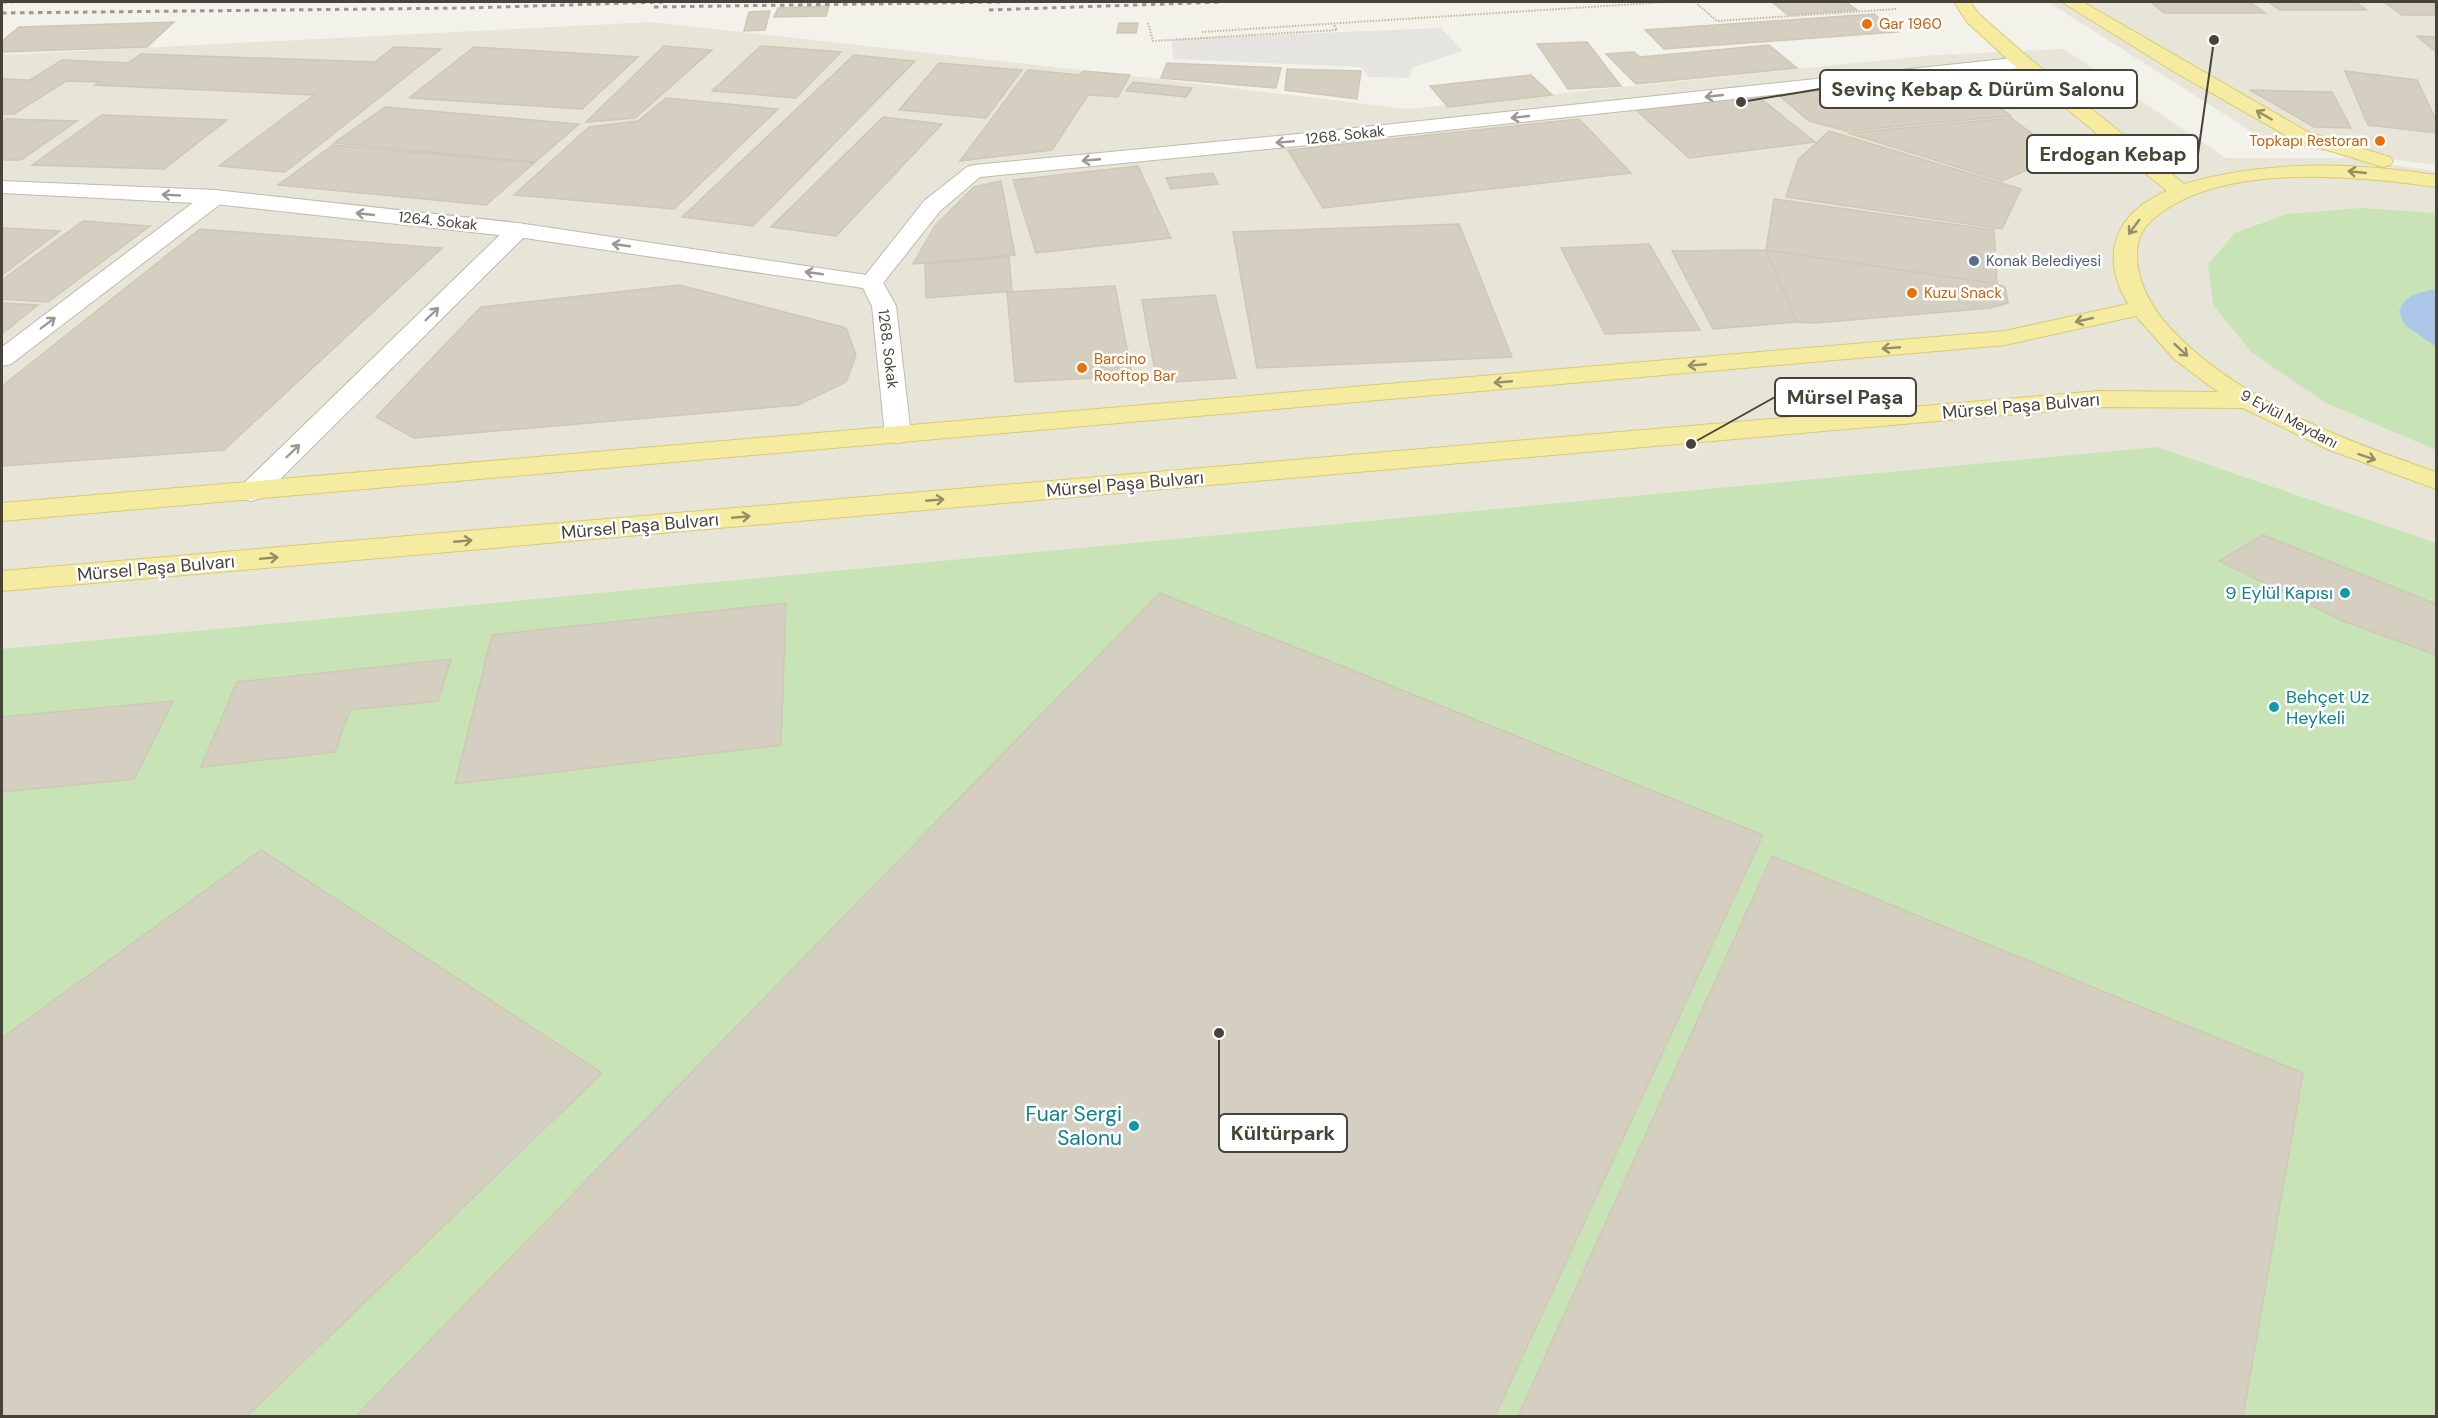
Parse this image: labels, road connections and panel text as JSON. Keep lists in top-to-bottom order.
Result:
{
  "streets": {
    "main road": ["Mürsel Paşa Bulvarı", "9 Eylül Meydanı"],
    "street": ["1268. Sokak", "1264. Sokak"]
  },
  "crossings": [
    ["1268. Sokak", "1264. Sokak"],
    ["Mürsel Paşa Bulvarı", "9 Eylül Meydanı"]
  ],
  "one_way": ["1268. Sokak", "1264. Sokak"],
  "places": [
    "Gar 1960",
    "Erdogan Kebap",
    "Sevinç Kebap & Dürüm Salonu",
    "Topkapı Restoran",
    "Konak Belediyesi",
    "Kuzu Snack",
    "Barcino Rooftop Bar",
    "Mürsel Paşa",
    "9 Eylül Kapısı",
    "Behçet Uz Heykeli",
    "Kültürpark",
    "Fuar Sergi Salonu"
  ]
}
